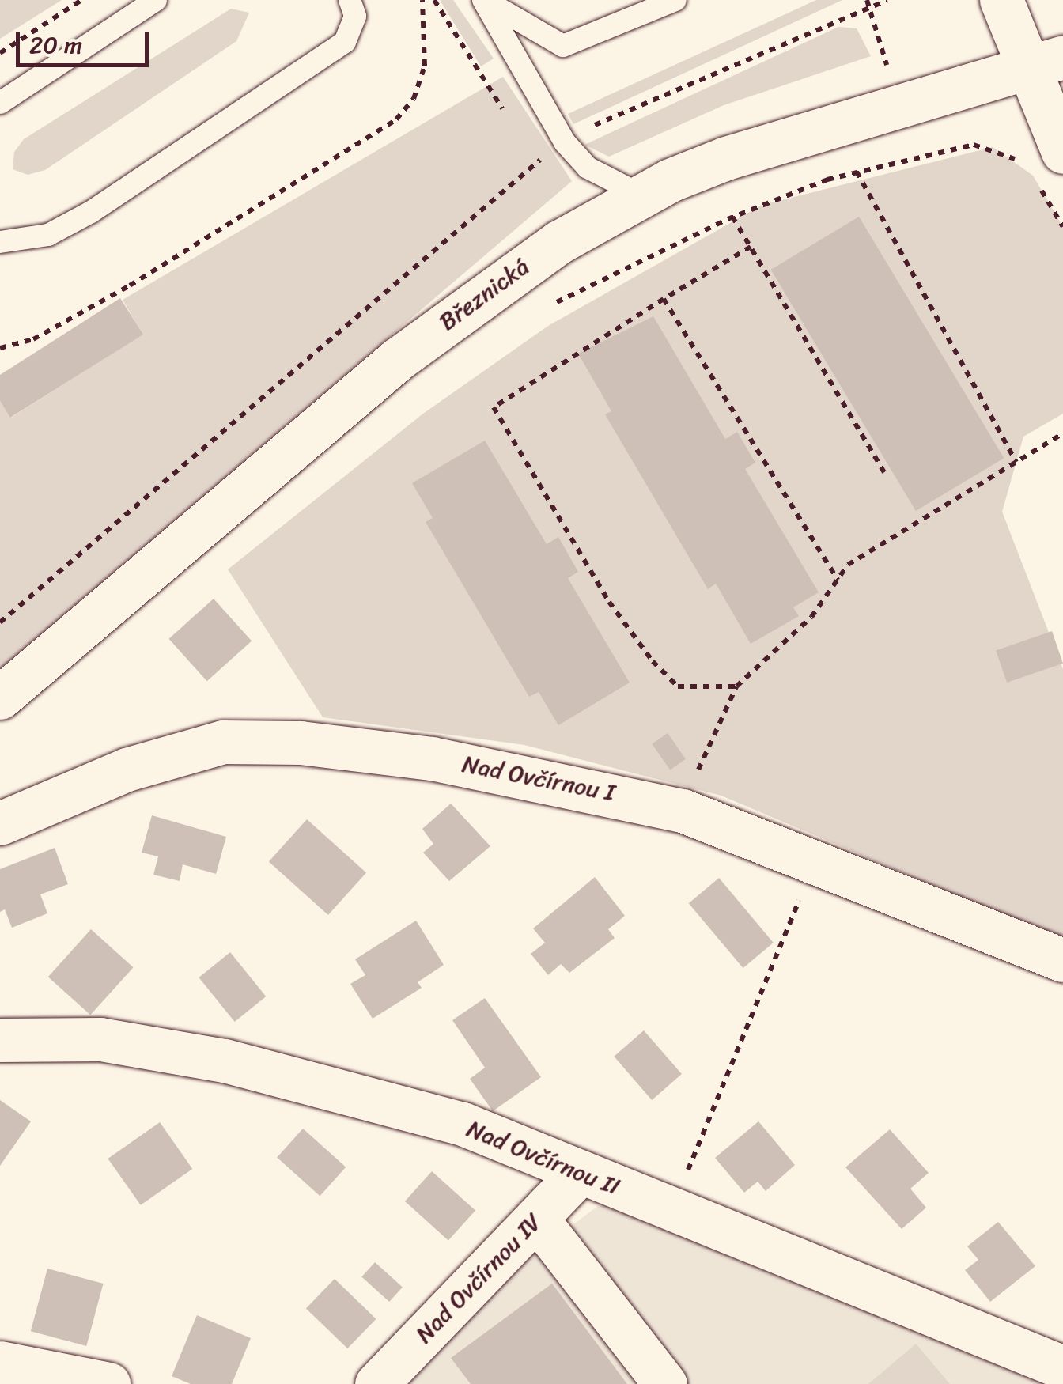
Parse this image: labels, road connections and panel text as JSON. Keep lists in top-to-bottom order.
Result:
{
  "streets": {
    "street": [
      "Březnická",
      "Nad Ovčírnou I",
      "Nad Ovčírnou II",
      "Nad Ovčírnou IV"
    ]
  },
  "crossings": [
    ["Nad Ovčírnou II", "Nad Ovčírnou IV"]
  ],
  "scale_bar": "20 m"
}
